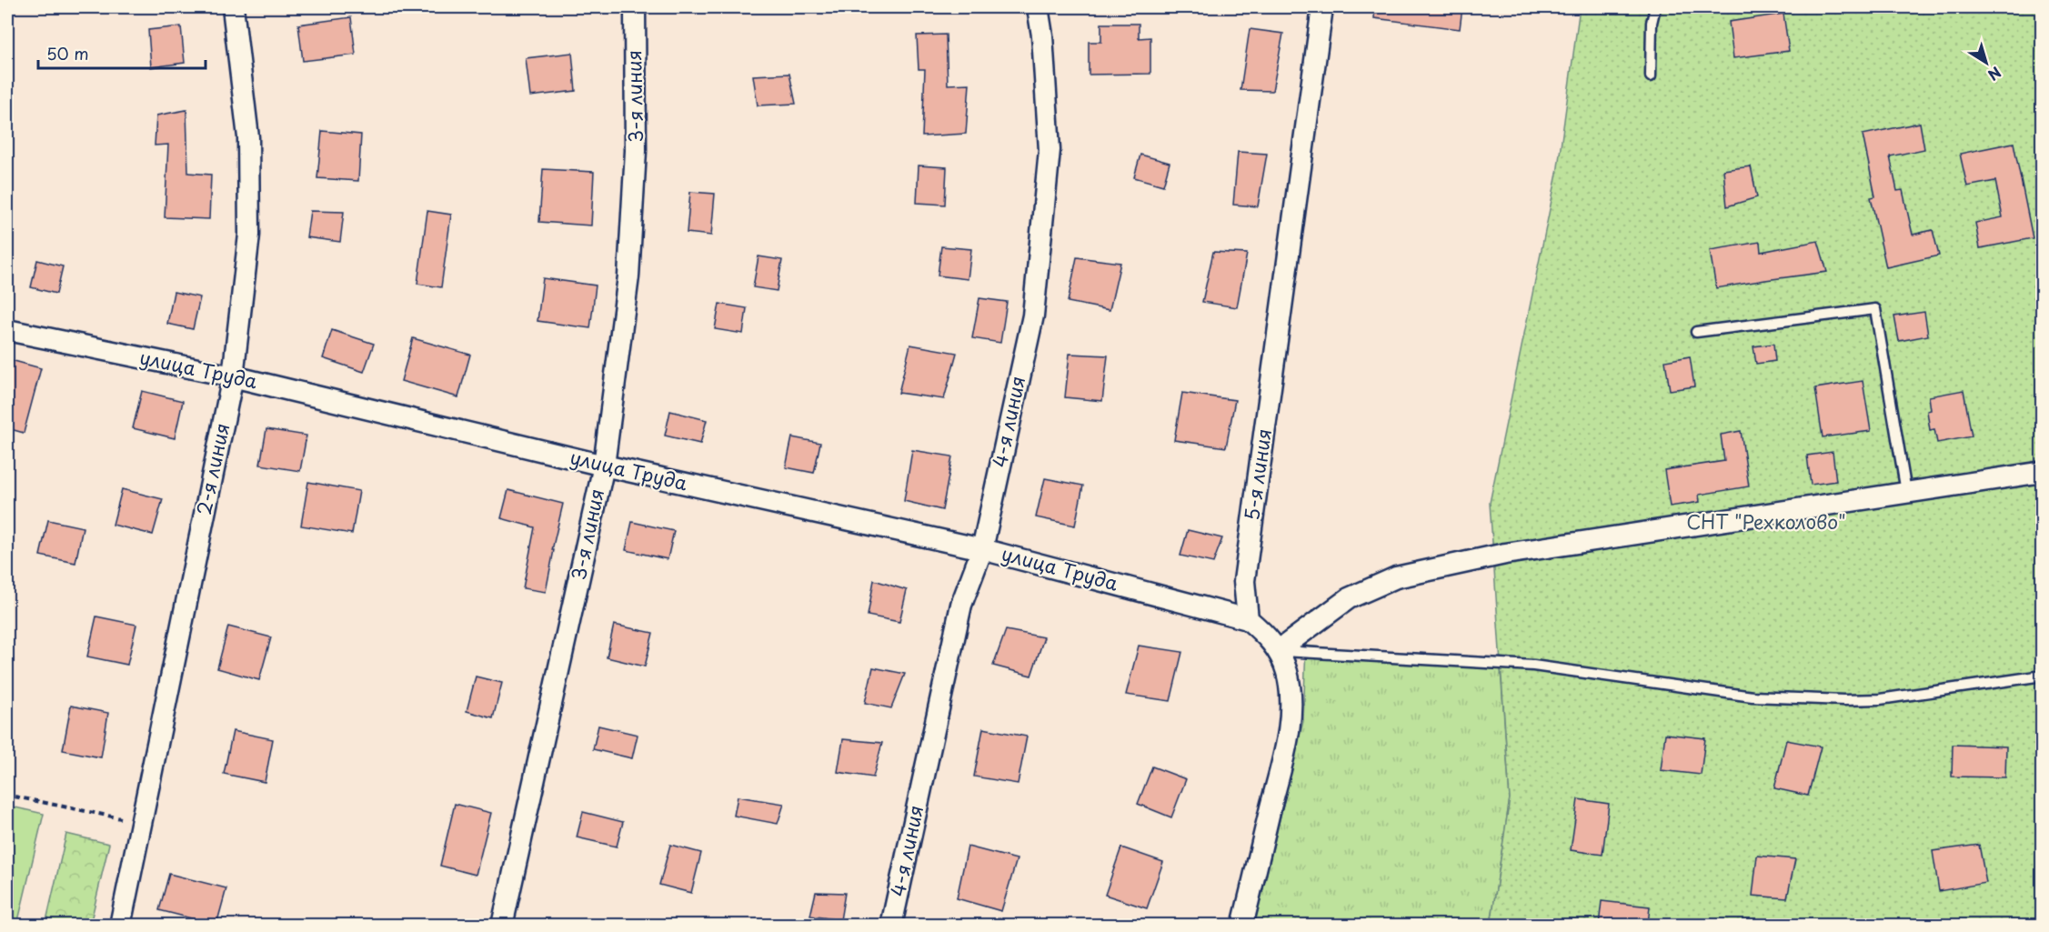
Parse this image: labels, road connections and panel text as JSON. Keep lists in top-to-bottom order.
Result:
{
  "streets": {
    "street": [
      "3-я линия",
      "улица Труда",
      "4-я линия",
      "2-я линия",
      "5-я линия"
    ]
  },
  "crossings": [
    ["3-я линия", "улица Труда"],
    ["улица Труда", "4-я линия"],
    ["улица Труда", "2-я линия"],
    ["улица Труда", "5-я линия"]
  ],
  "parks": ["СНТ \"Рехколово\""],
  "scale_bar": "50 m",
  "north": "bottom right"
}
